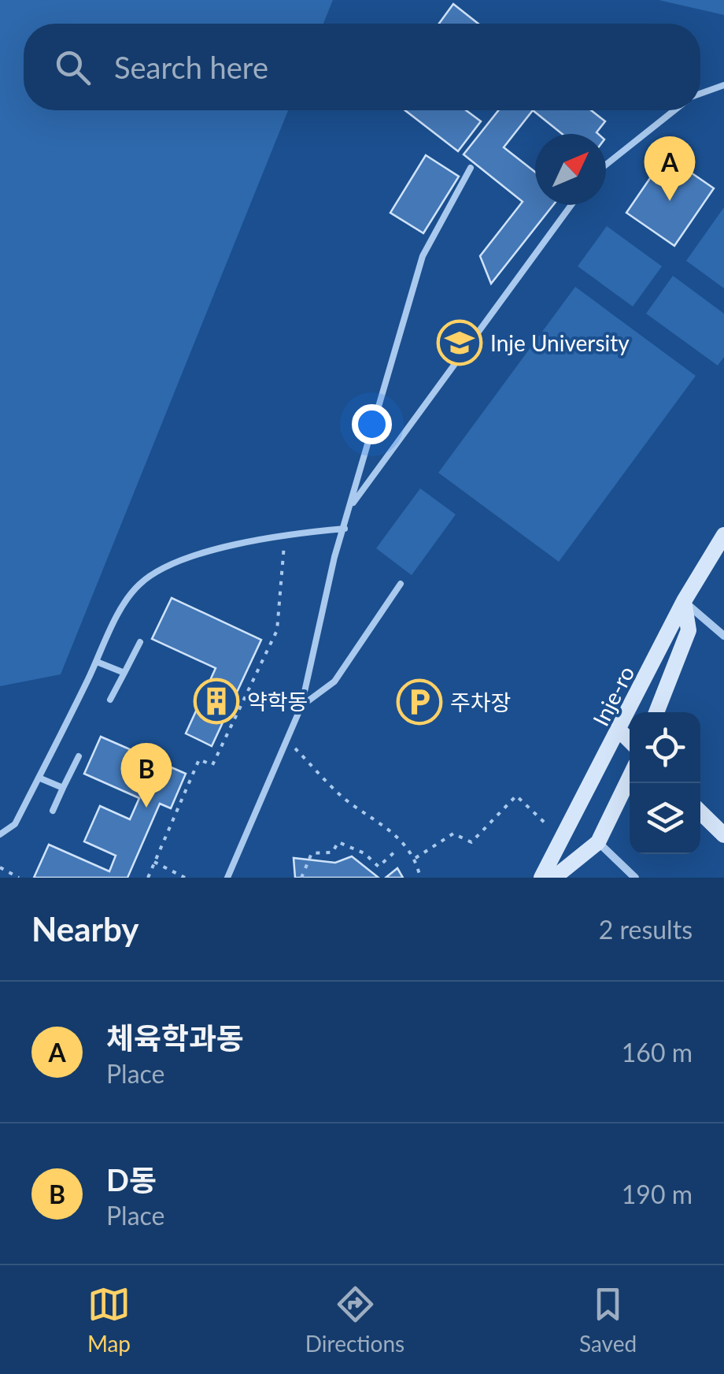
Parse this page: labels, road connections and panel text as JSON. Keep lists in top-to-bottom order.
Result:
{
  "streets": {
    "main road": ["Inje-ro"]
  },
  "places": {
    "school or university": ["Inje University"],
    "building": ["약학동"],
    "parking": ["주차장"]
  },
  "north": "top right",
  "page": {
    "search": "Search here",
    "pins": ["A", "B"],
    "heading": ["Nearby", "2 results"],
    "list": [
      {
        "mark": "A",
        "name": "체육학과동",
        "note": "Place",
        "value": "160 m"
      },
      {
        "mark": "B",
        "name": "D동",
        "note": "Place",
        "value": "190 m"
      }
    ],
    "nav": ["Map", "Directions", "Saved"]
  }
}
